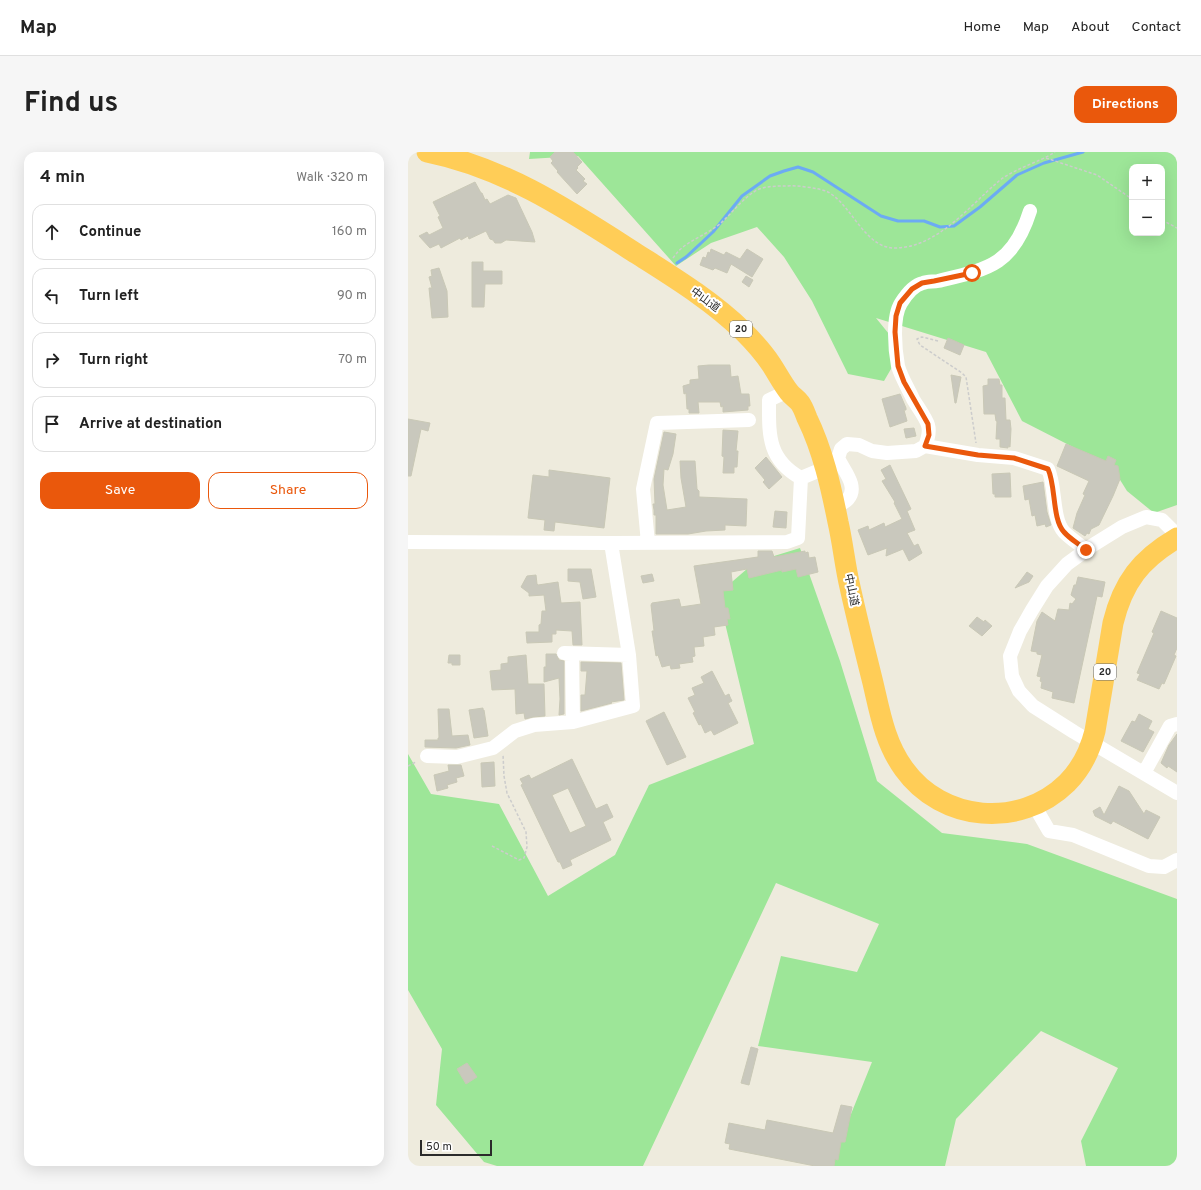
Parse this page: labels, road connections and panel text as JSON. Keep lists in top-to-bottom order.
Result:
{
  "streets": {
    "highway": ["中山道", "20"]
  },
  "scale_bar": "50 m",
  "page": {
    "header": "Map",
    "nav": [
      "Home",
      "Map",
      "About",
      "Contact"
    ],
    "title": "Find us",
    "buttons": [
      "Directions",
      ["Save", "Share"]
    ],
    "heading": ["4 min", "Walk · 320 m"],
    "map_buttons": ["+", "−"],
    "list": [
      ["Continue", "160 m"],
      ["Turn left", "90 m"],
      ["Turn right", "70 m"],
      "Arrive at destination"
    ],
    "scale": "50 m"
  }
}
